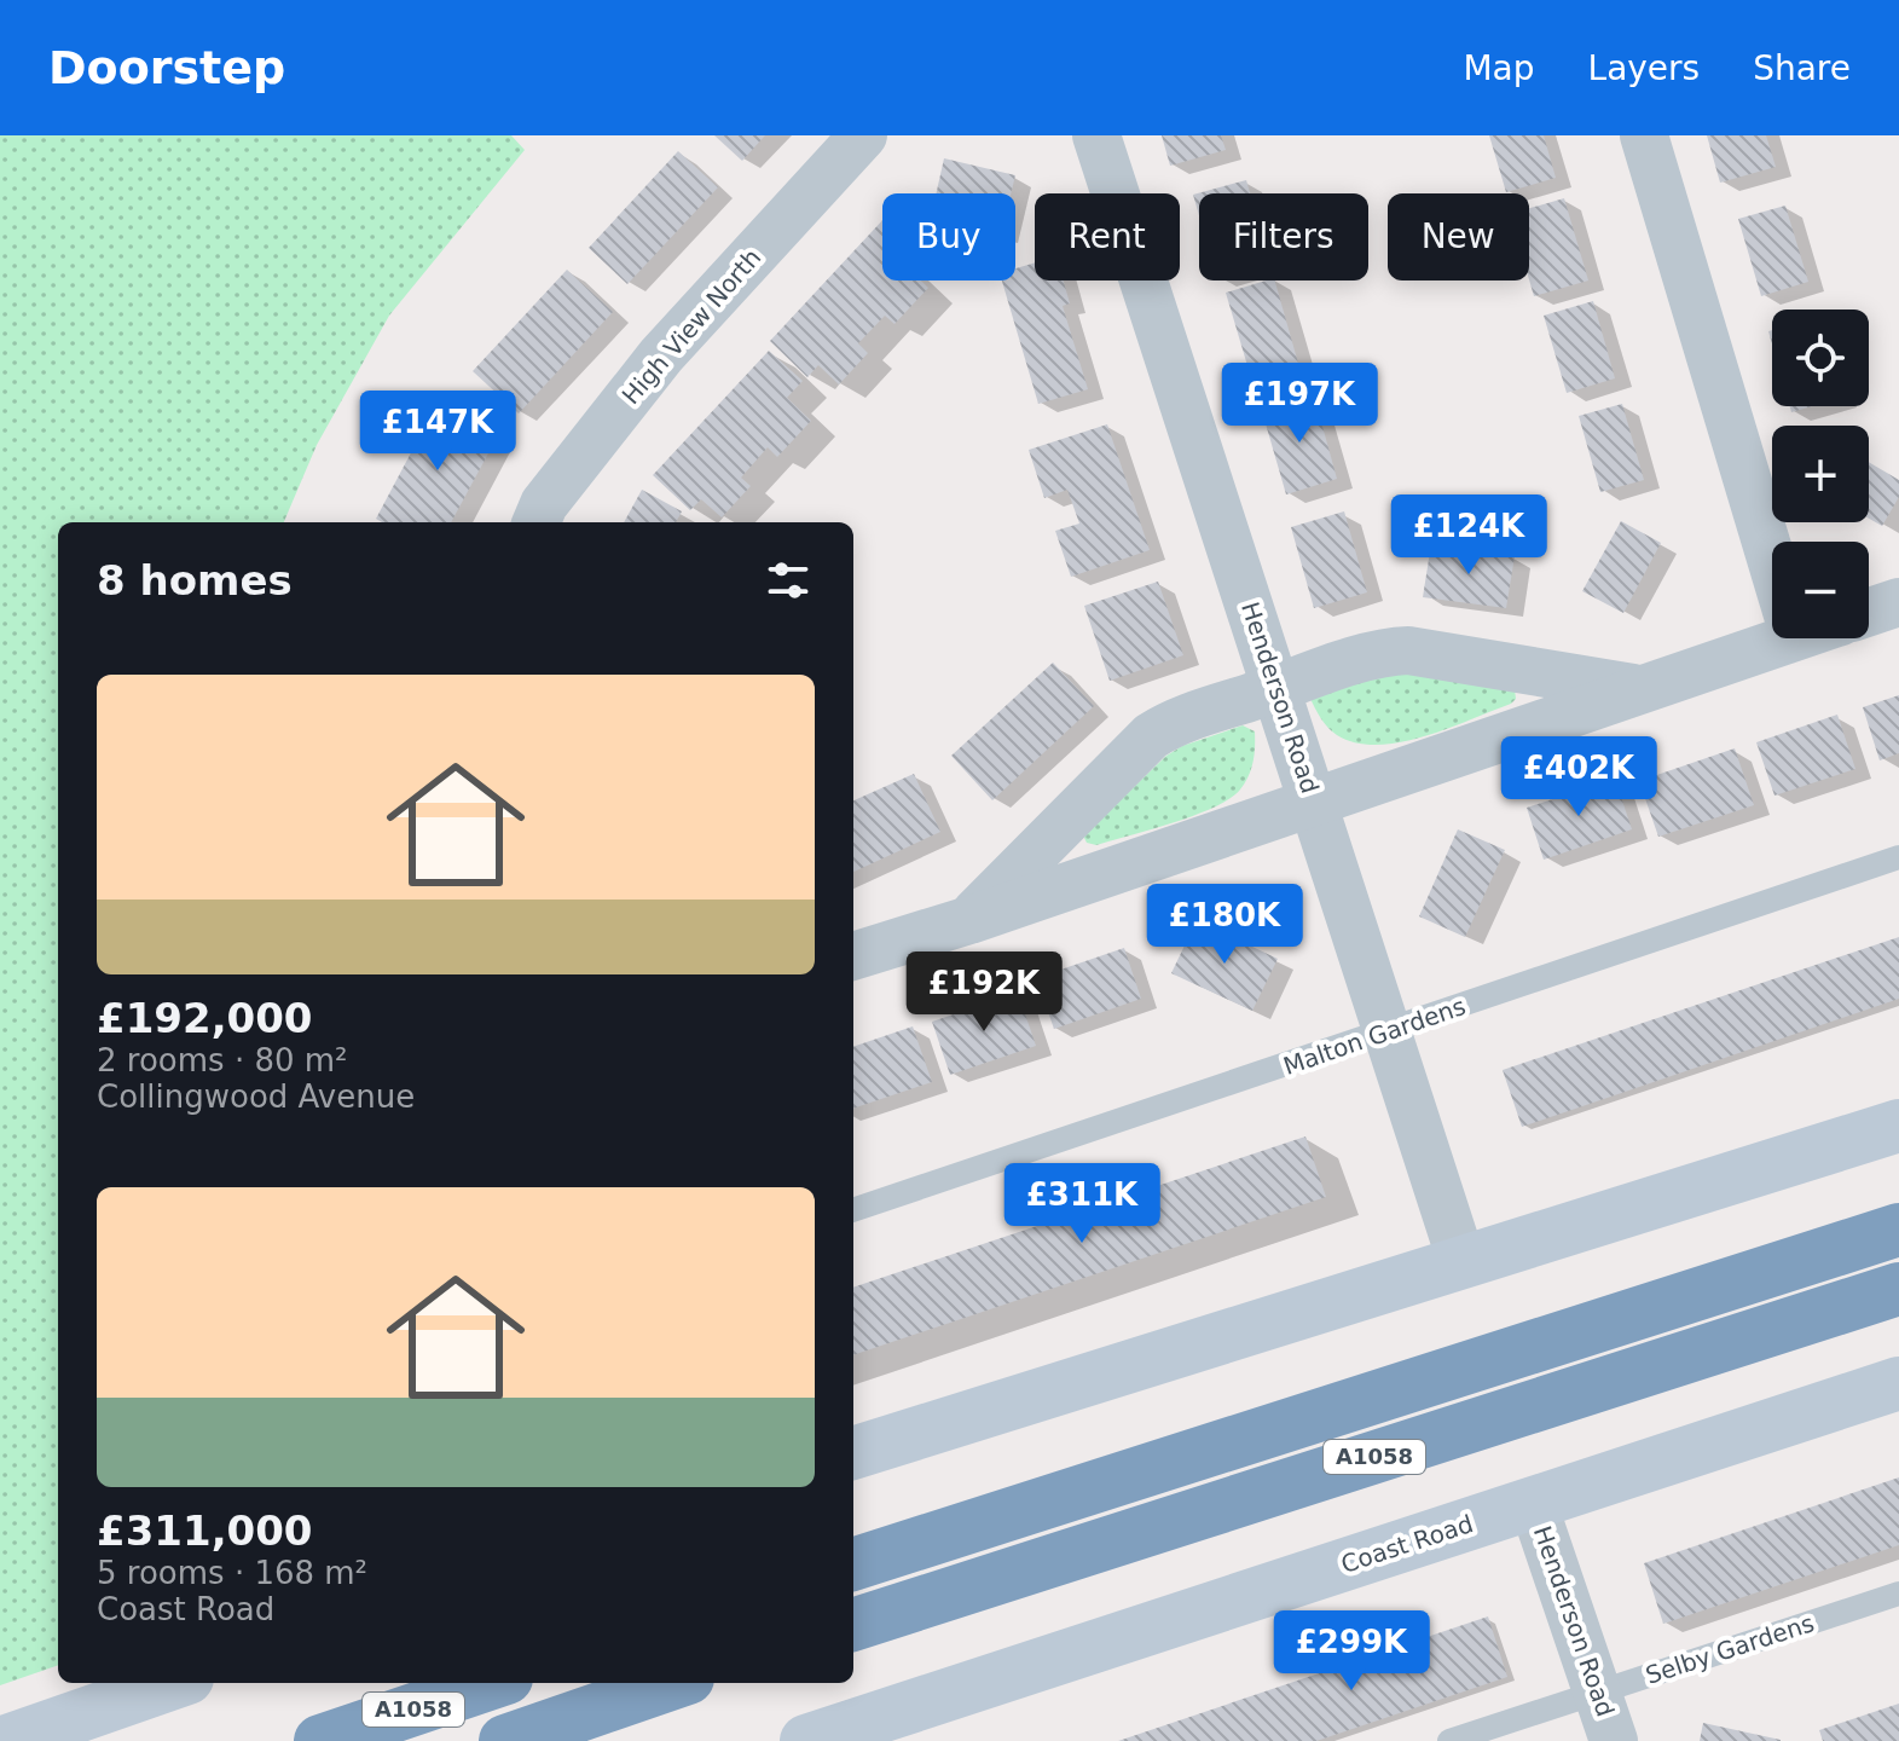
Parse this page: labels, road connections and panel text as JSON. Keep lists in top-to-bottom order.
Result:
{
  "streets": {
    "highway": ["A1058"],
    "street": ["High View North", "Henderson Road", "Coast Road"],
    "lane": ["Malton Gardens", "Selby Gardens"]
  },
  "crossings": [
    ["Henderson Road", "Malton Gardens"],
    ["Henderson Road", "Coast Road"],
    ["Henderson Road", "Selby Gardens"]
  ],
  "page": {
    "header": "Doorstep",
    "nav": ["Map", "Layers", "Share"],
    "chip": [
      "Buy",
      "Rent",
      "Filters",
      "New"
    ],
    "map_buttons": ["+", "−"],
    "price": [
      "£197K",
      "£147K",
      "£124K",
      "£402K",
      "£180K",
      "£192K",
      "£311K",
      "£299K"
    ],
    "heading": "8 homes",
    "list": [
      {
        "name": "£192,000",
        "note": "2 rooms · 80 m² · Collingwood Avenue"
      },
      {
        "name": "£311,000",
        "note": "5 rooms · 168 m² · Coast Road"
      }
    ]
  }
}
